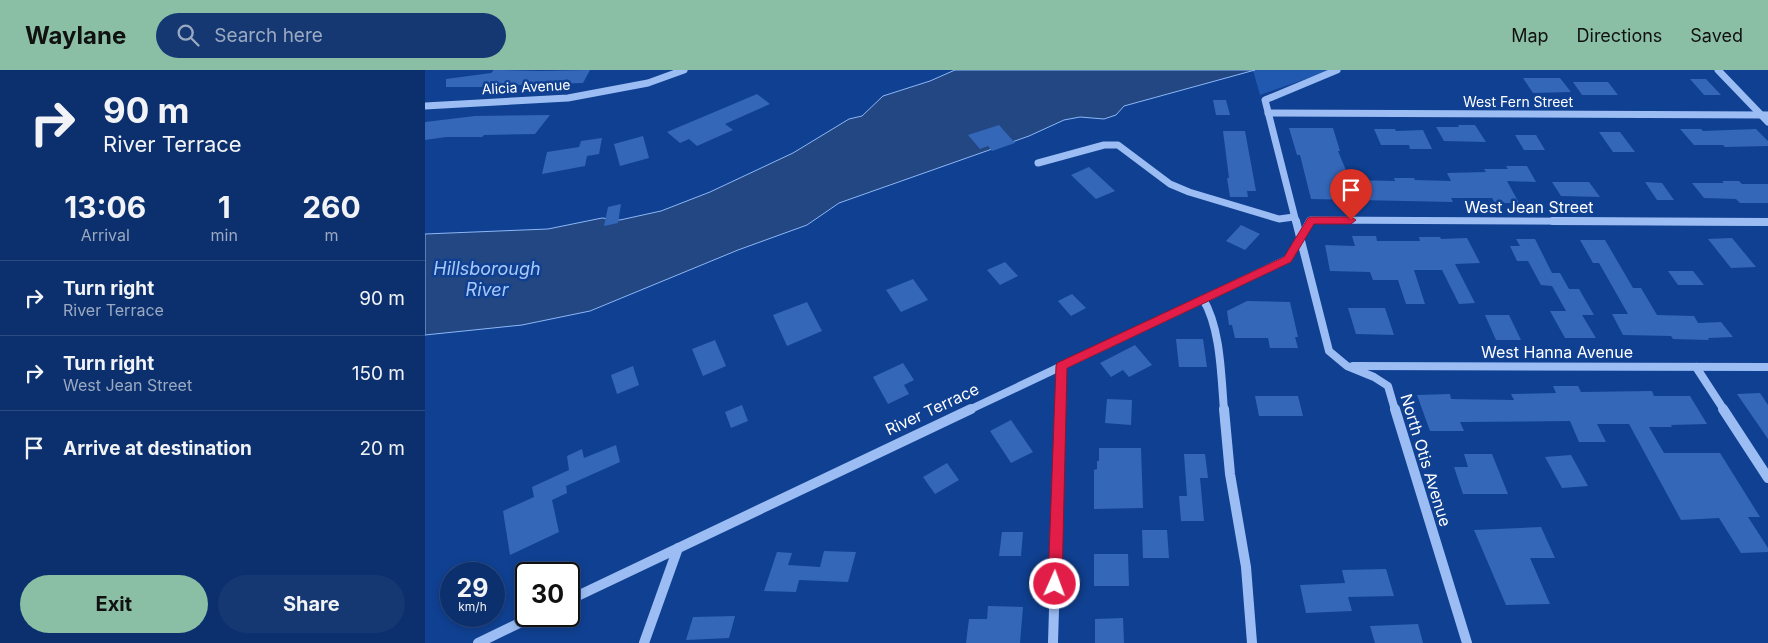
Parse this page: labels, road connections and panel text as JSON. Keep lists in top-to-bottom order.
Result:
{
  "streets": {
    "street": [
      "Alicia Avenue",
      "West Fern Street",
      "West Jean Street",
      "West Hanna Avenue",
      "River Terrace",
      "North Otis Avenue"
    ]
  },
  "crossings": [
    ["West Fern Street", "North Otis Avenue"],
    ["West Jean Street", "River Terrace"],
    ["West Jean Street", "North Otis Avenue"],
    ["West Hanna Avenue", "North Otis Avenue"],
    ["River Terrace", "North Otis Avenue"]
  ],
  "water": ["Hillsborough River"],
  "page": {
    "header": "Waylane",
    "search": "Search here",
    "nav": ["Map", "Directions", "Saved"],
    "turn": ["90 m", "River Terrace"],
    "eta": [
      "13:06",
      "Arrival",
      "1",
      "min",
      "260",
      "m"
    ],
    "list": [
      {
        "name": "Turn right",
        "note": "River Terrace",
        "value": "90 m"
      },
      {
        "name": "Turn right",
        "note": "West Jean Street",
        "value": "150 m"
      },
      {
        "name": "Arrive at destination",
        "value": "20 m"
      }
    ],
    "speed": "29 km/h",
    "limit": "30",
    "buttons": ["Exit", "Share"]
  }
}
